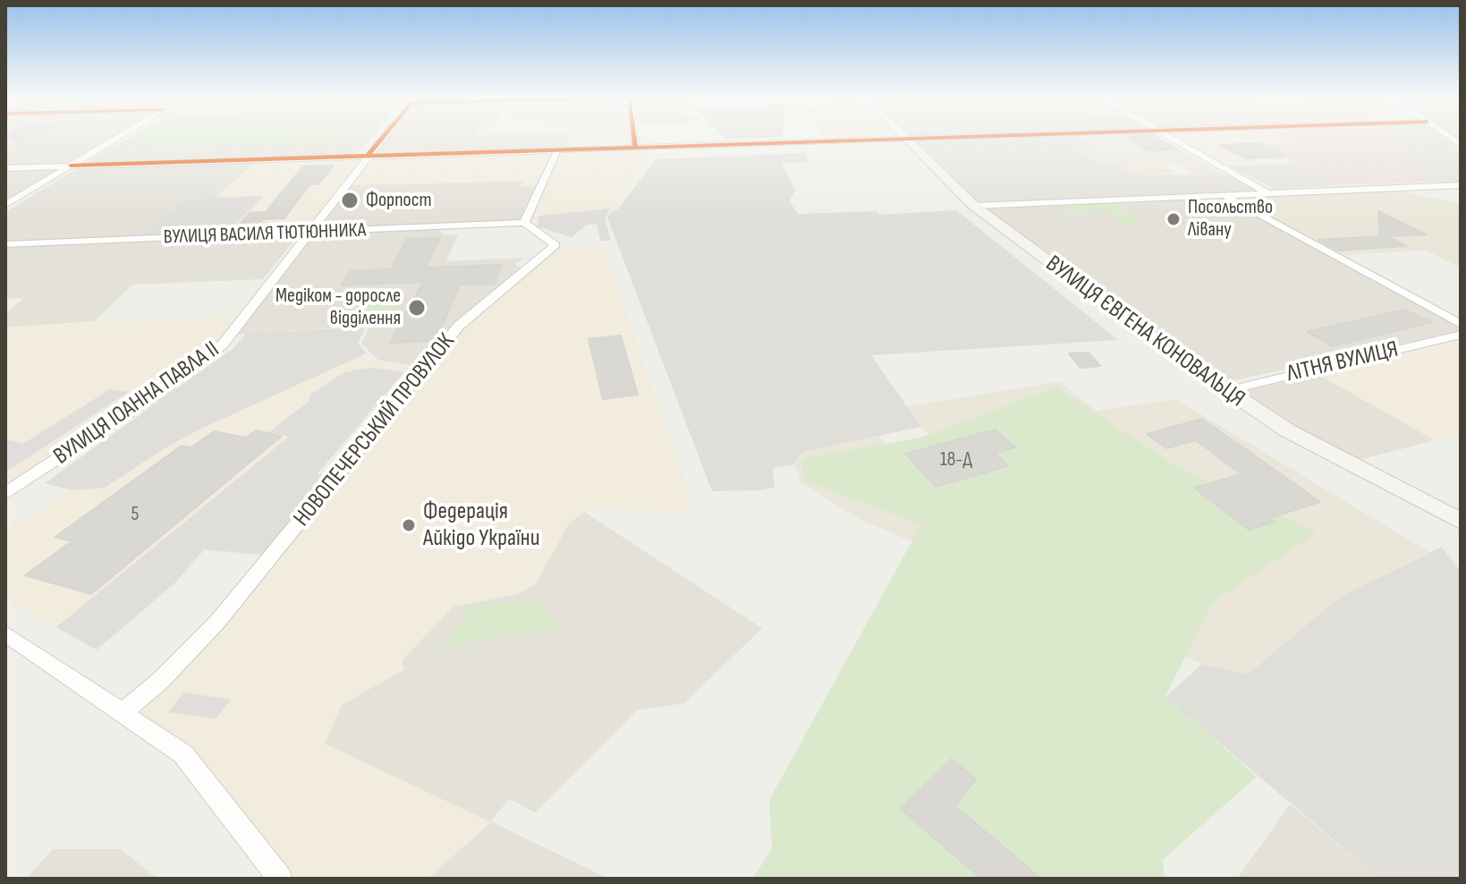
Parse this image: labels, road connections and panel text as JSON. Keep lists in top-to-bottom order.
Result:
{
  "streets": {
    "main road": ["ВУЛИЦЯ ЄВГЕНА КОНОВАЛЬЦЯ"],
    "street": [
      "ВУЛИЦЯ ВАСИЛЯ ТЮТЮННИКА",
      "ЛІТНЯ ВУЛИЦЯ",
      "ВУЛИЦЯ ІОАННА ПАВЛА II",
      "НОВОПЕЧЕРСЬКИЙ ПРОВУЛОК"
    ]
  },
  "crossings": [
    ["ВУЛИЦЯ ВАСИЛЯ ТЮТЮННИКА", "ВУЛИЦЯ ІОАННА ПАВЛА II"],
    ["ВУЛИЦЯ ВАСИЛЯ ТЮТЮННИКА", "НОВОПЕЧЕРСЬКИЙ ПРОВУЛОК"],
    ["ВУЛИЦЯ ЄВГЕНА КОНОВАЛЬЦЯ", "ЛІТНЯ ВУЛИЦЯ"]
  ],
  "places": [
    "Форпост",
    "Посольство Лівану",
    "Медіком - доросле відділення",
    "Федерація Айкідо України"
  ],
  "house_numbers": ["18-Д", "5"]
}
